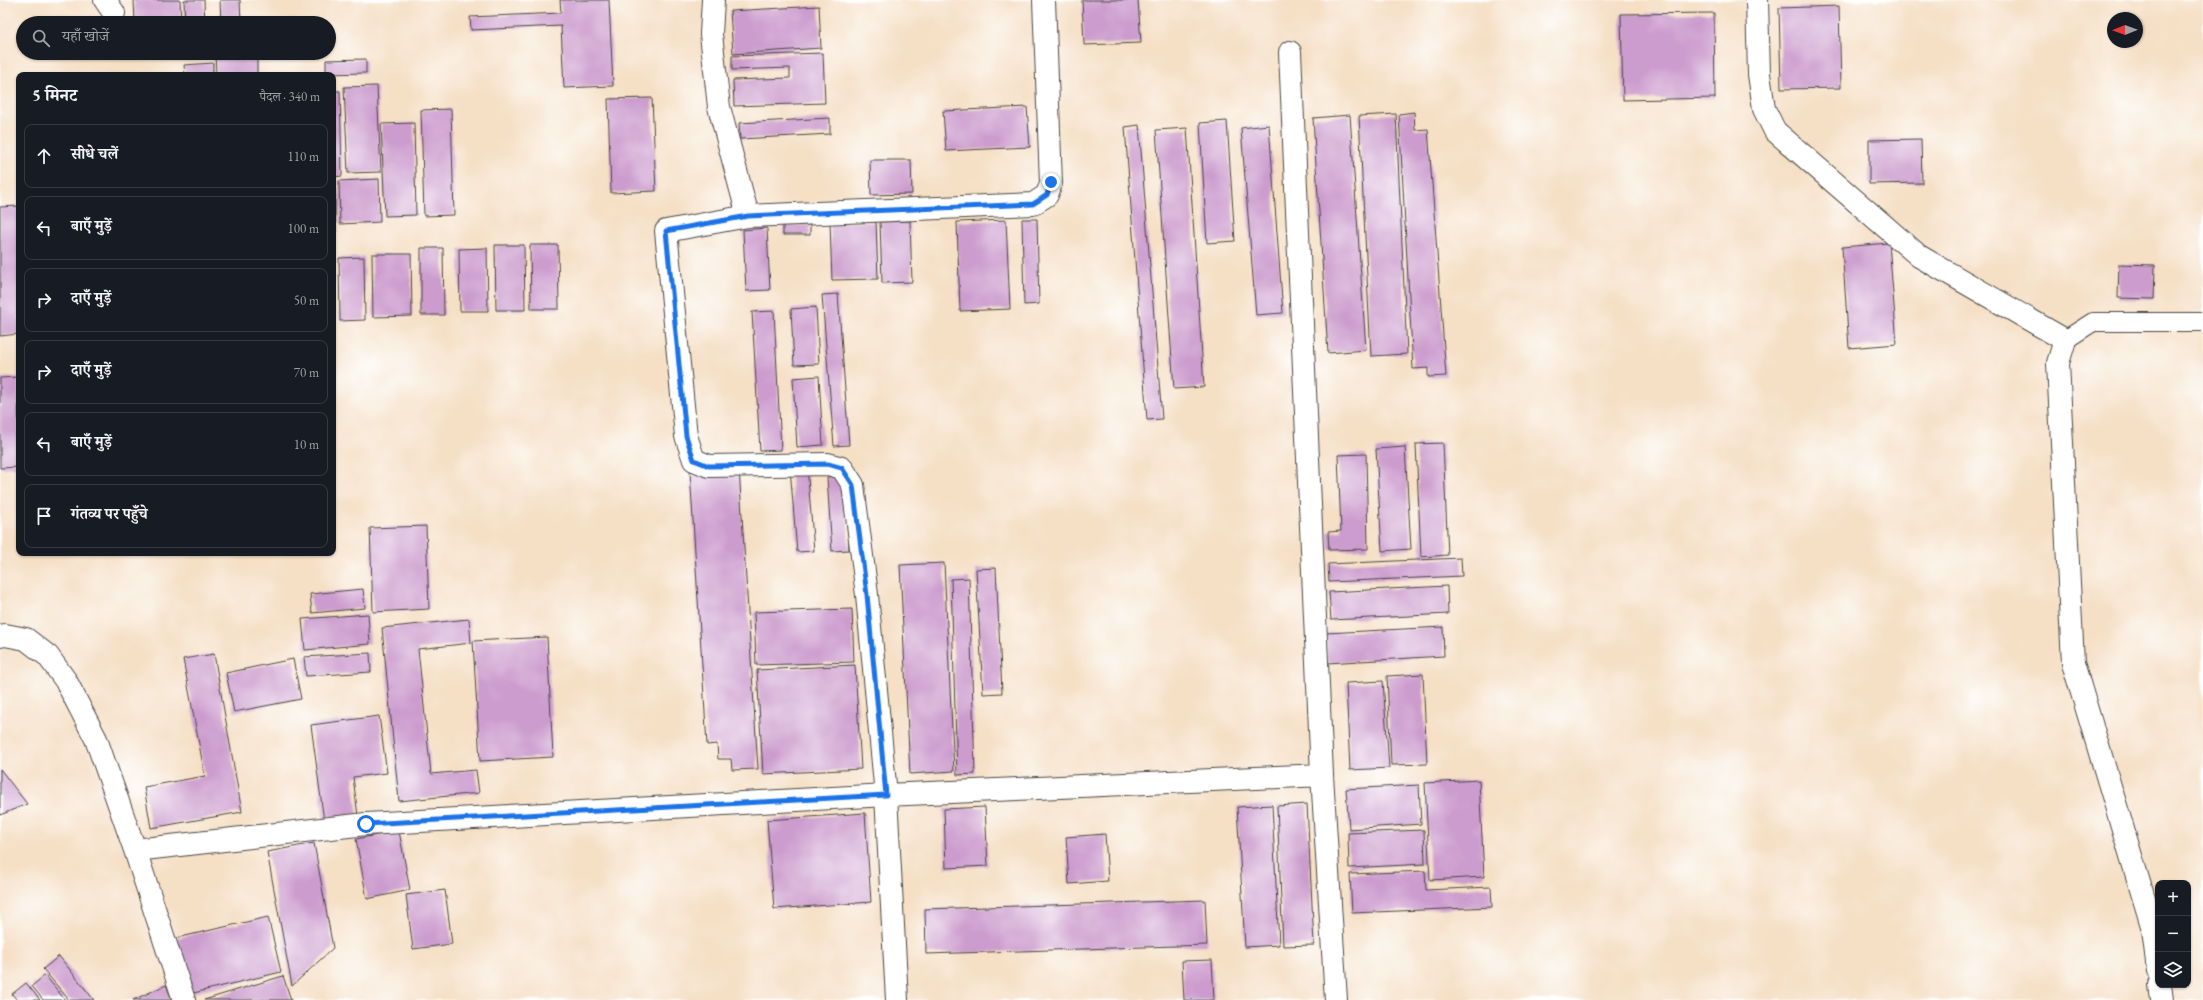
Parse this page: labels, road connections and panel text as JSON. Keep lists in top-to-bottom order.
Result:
{
  "north": "left",
  "page": {
    "search": "यहाँ खोजें",
    "heading": ["5 मिनट", "पैदल · 340 m"],
    "list": [
      ["सीधे चलें", "110 m"],
      ["बाएँ मुड़ें", "100 m"],
      ["दाएँ मुड़ें", "50 m"],
      ["दाएँ मुड़ें", "70 m"],
      ["बाएँ मुड़ें", "10 m"],
      "गंतव्य पर पहुँचे"
    ],
    "map_buttons": ["+", "−"]
  }
}
